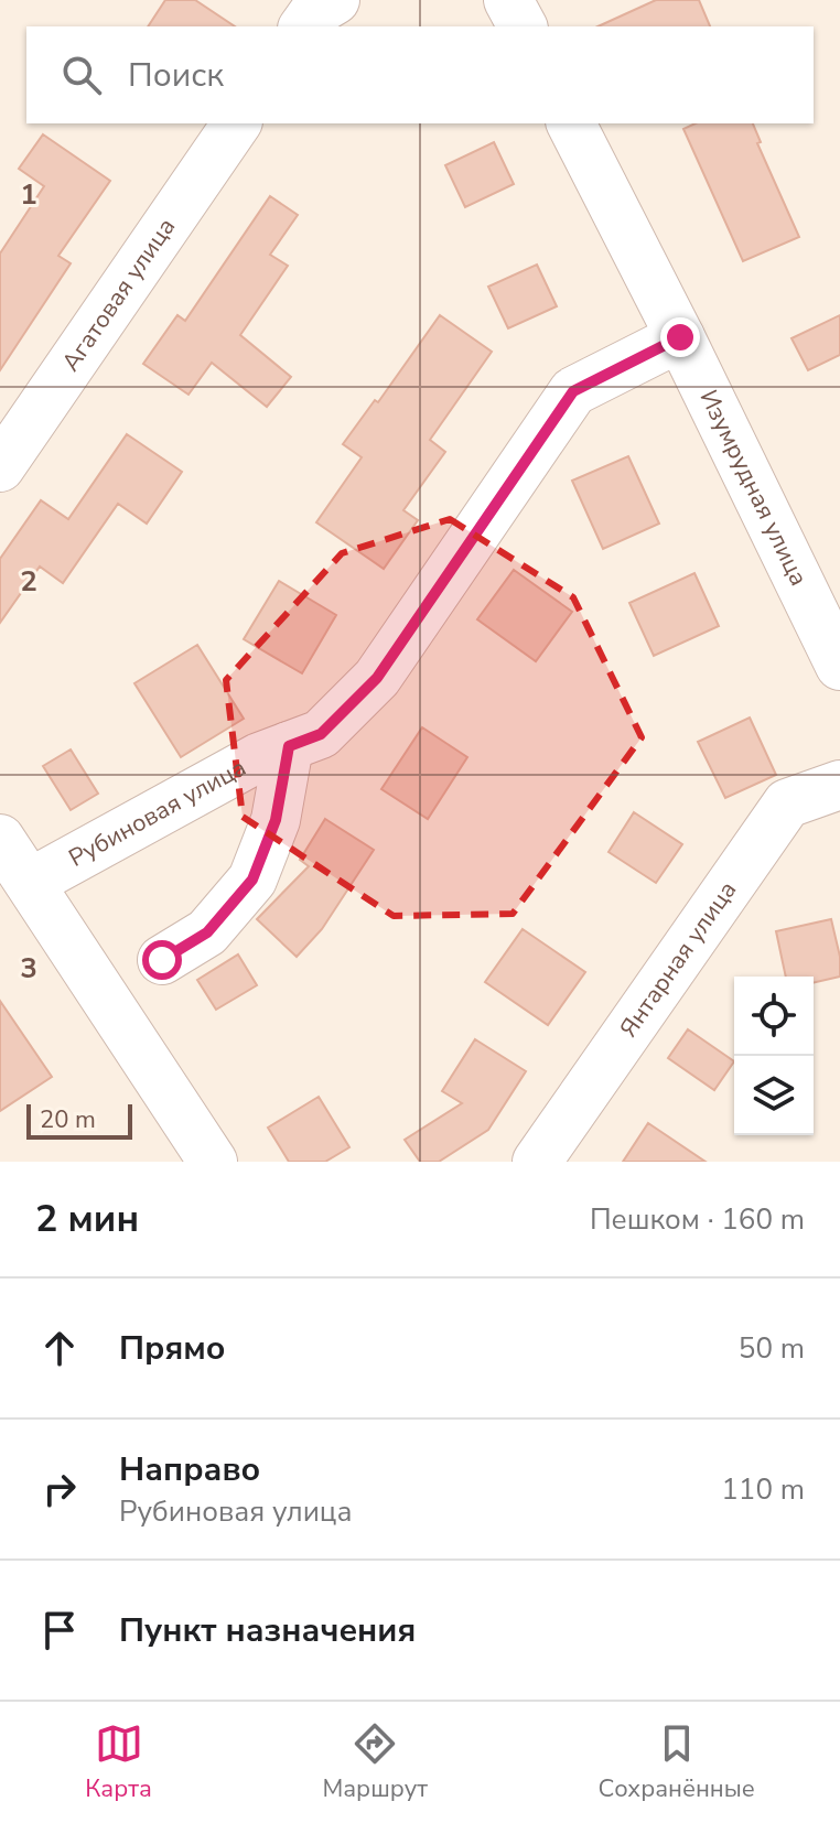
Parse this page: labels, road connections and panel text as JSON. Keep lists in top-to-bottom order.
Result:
{
  "streets": {
    "street": [
      "Агатовая улица",
      "Изумрудная улица",
      "Рубиновая улица",
      "Янтарная улица"
    ]
  },
  "crossings": [
    ["Изумрудная улица", "Рубиновая улица"]
  ],
  "scale_bar": "20 m",
  "page": {
    "search": "Поиск",
    "scale": "20 m",
    "heading": ["2 мин", "Пешком · 160 m"],
    "list": [
      ["Прямо", "50 m"],
      ["Направо", "Рубиновая улица", "110 m"],
      "Пункт назначения"
    ],
    "nav": ["Карта", "Маршрут", "Сохранённые"]
  },
  "grid": {
    "rows": ["1", "2", "3"]
  }
}
